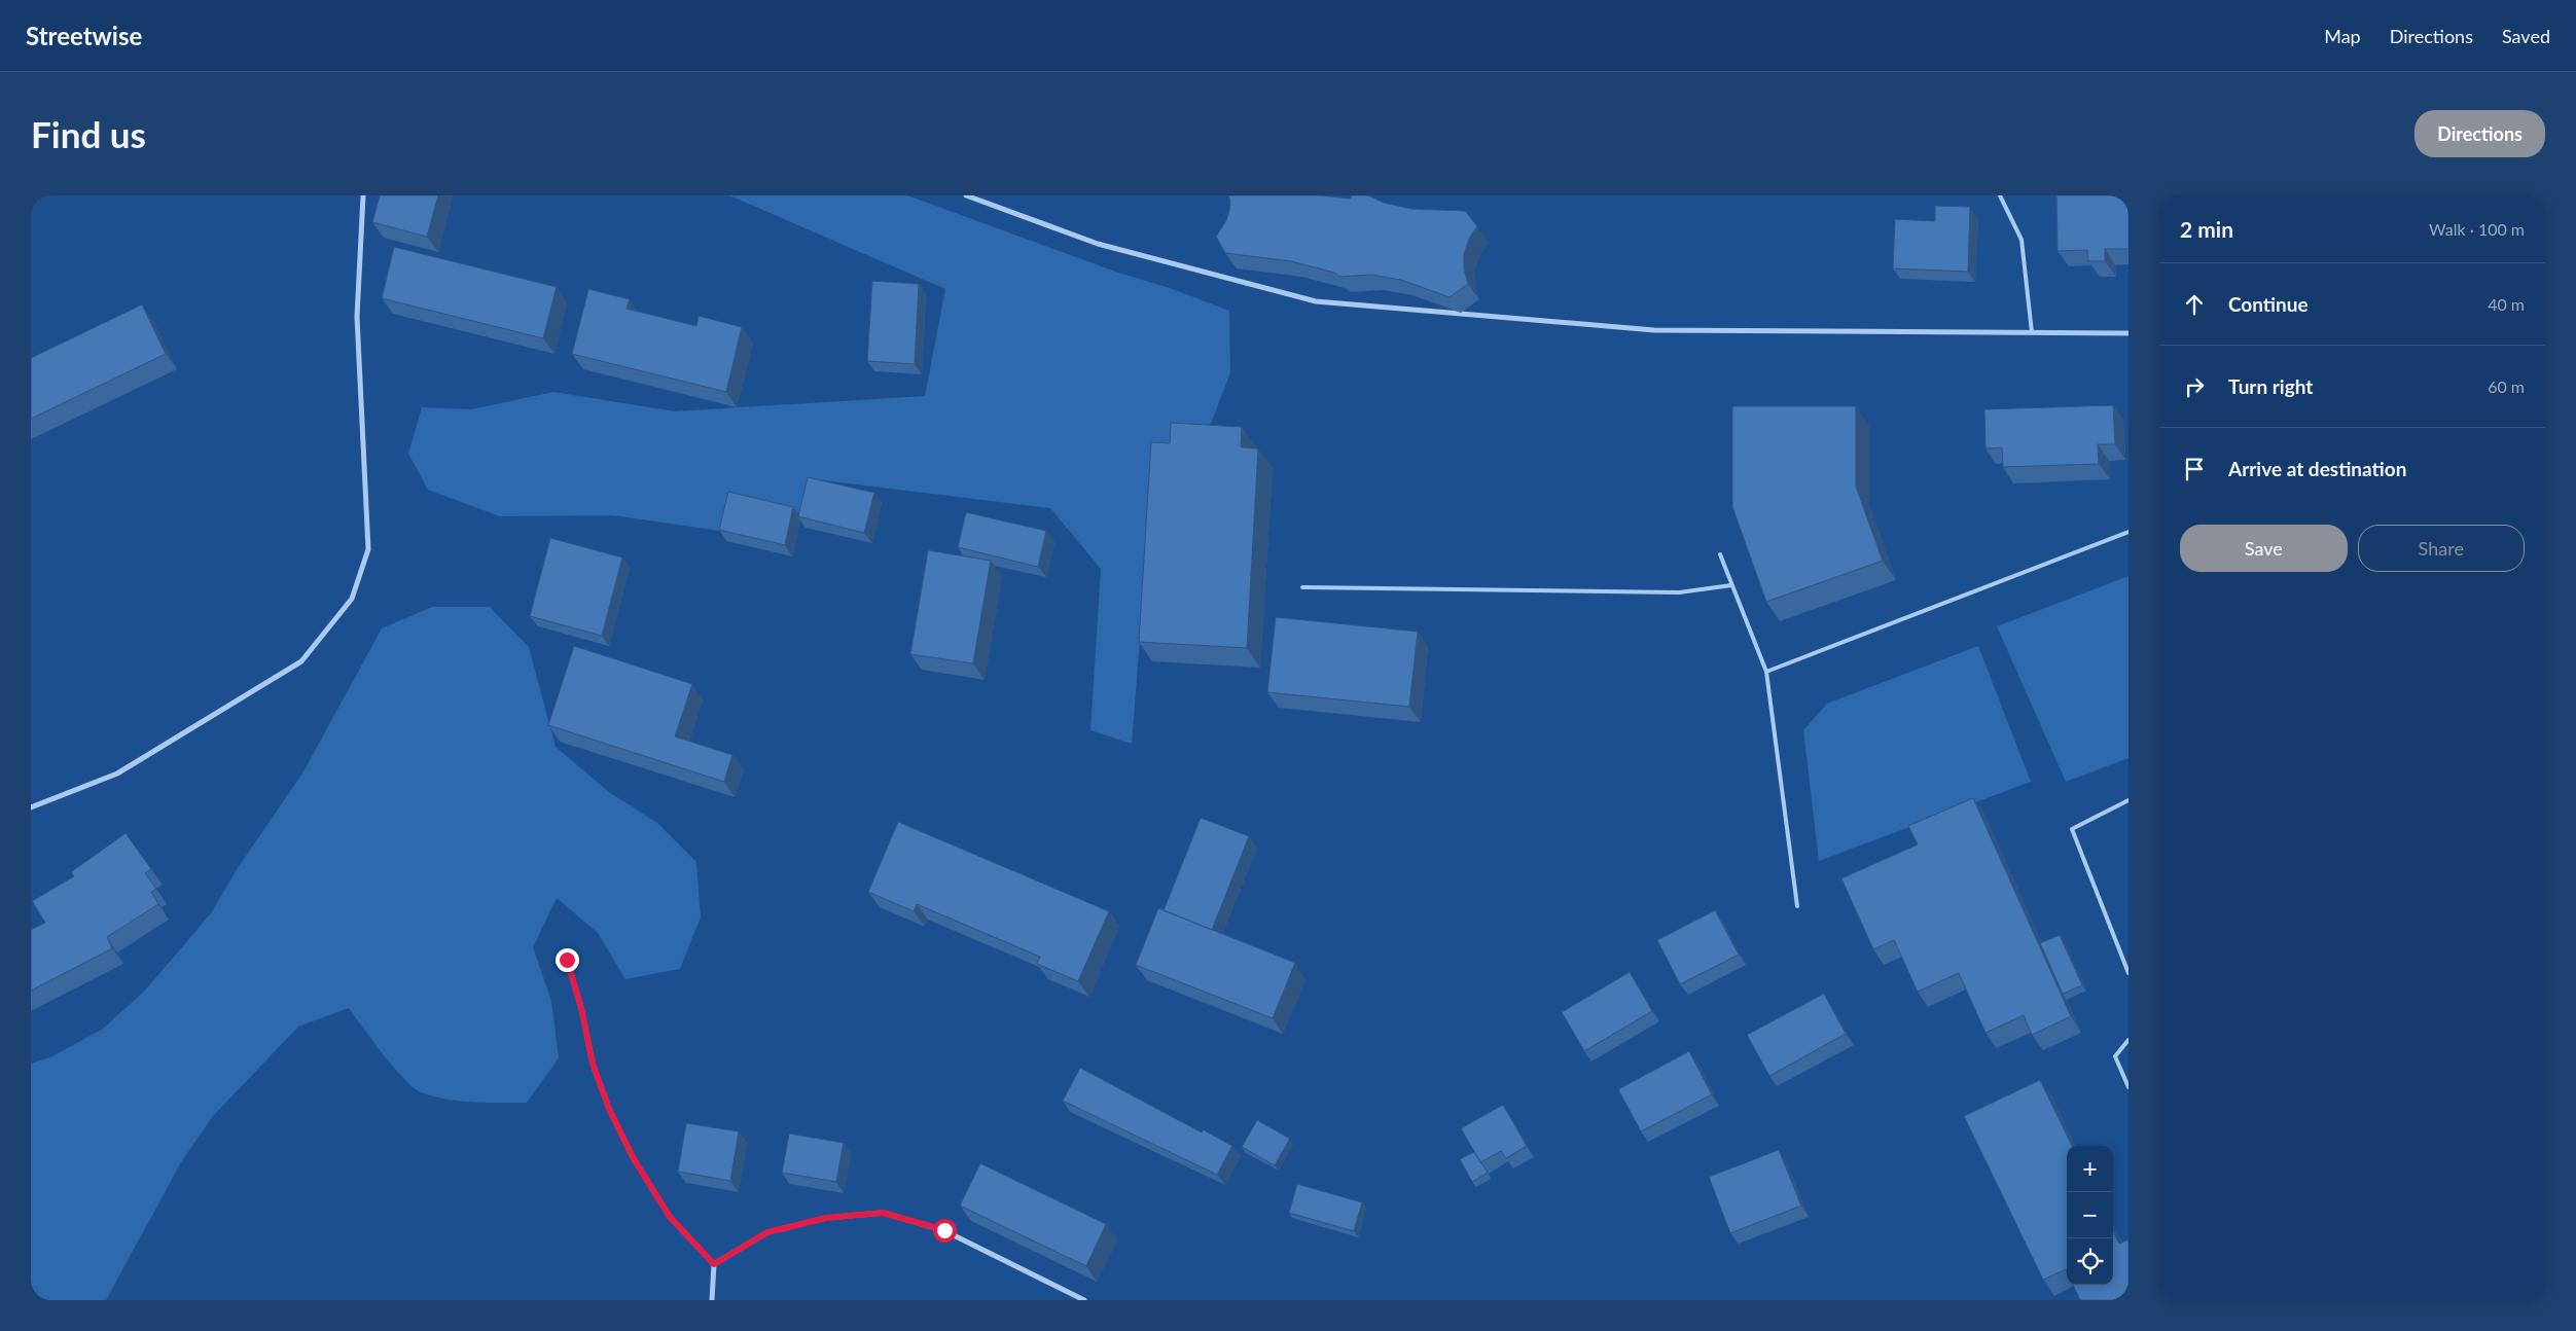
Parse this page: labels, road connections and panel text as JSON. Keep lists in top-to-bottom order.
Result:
{
  "page": {
    "header": "Streetwise",
    "nav": ["Map", "Directions", "Saved"],
    "buttons": [
      "Directions",
      ["Save", "Share"]
    ],
    "title": "Find us",
    "heading": ["2 min", "Walk · 100 m"],
    "list": [
      ["Continue", "40 m"],
      ["Turn right", "60 m"],
      "Arrive at destination"
    ],
    "map_buttons": ["+", "−"]
  }
}
